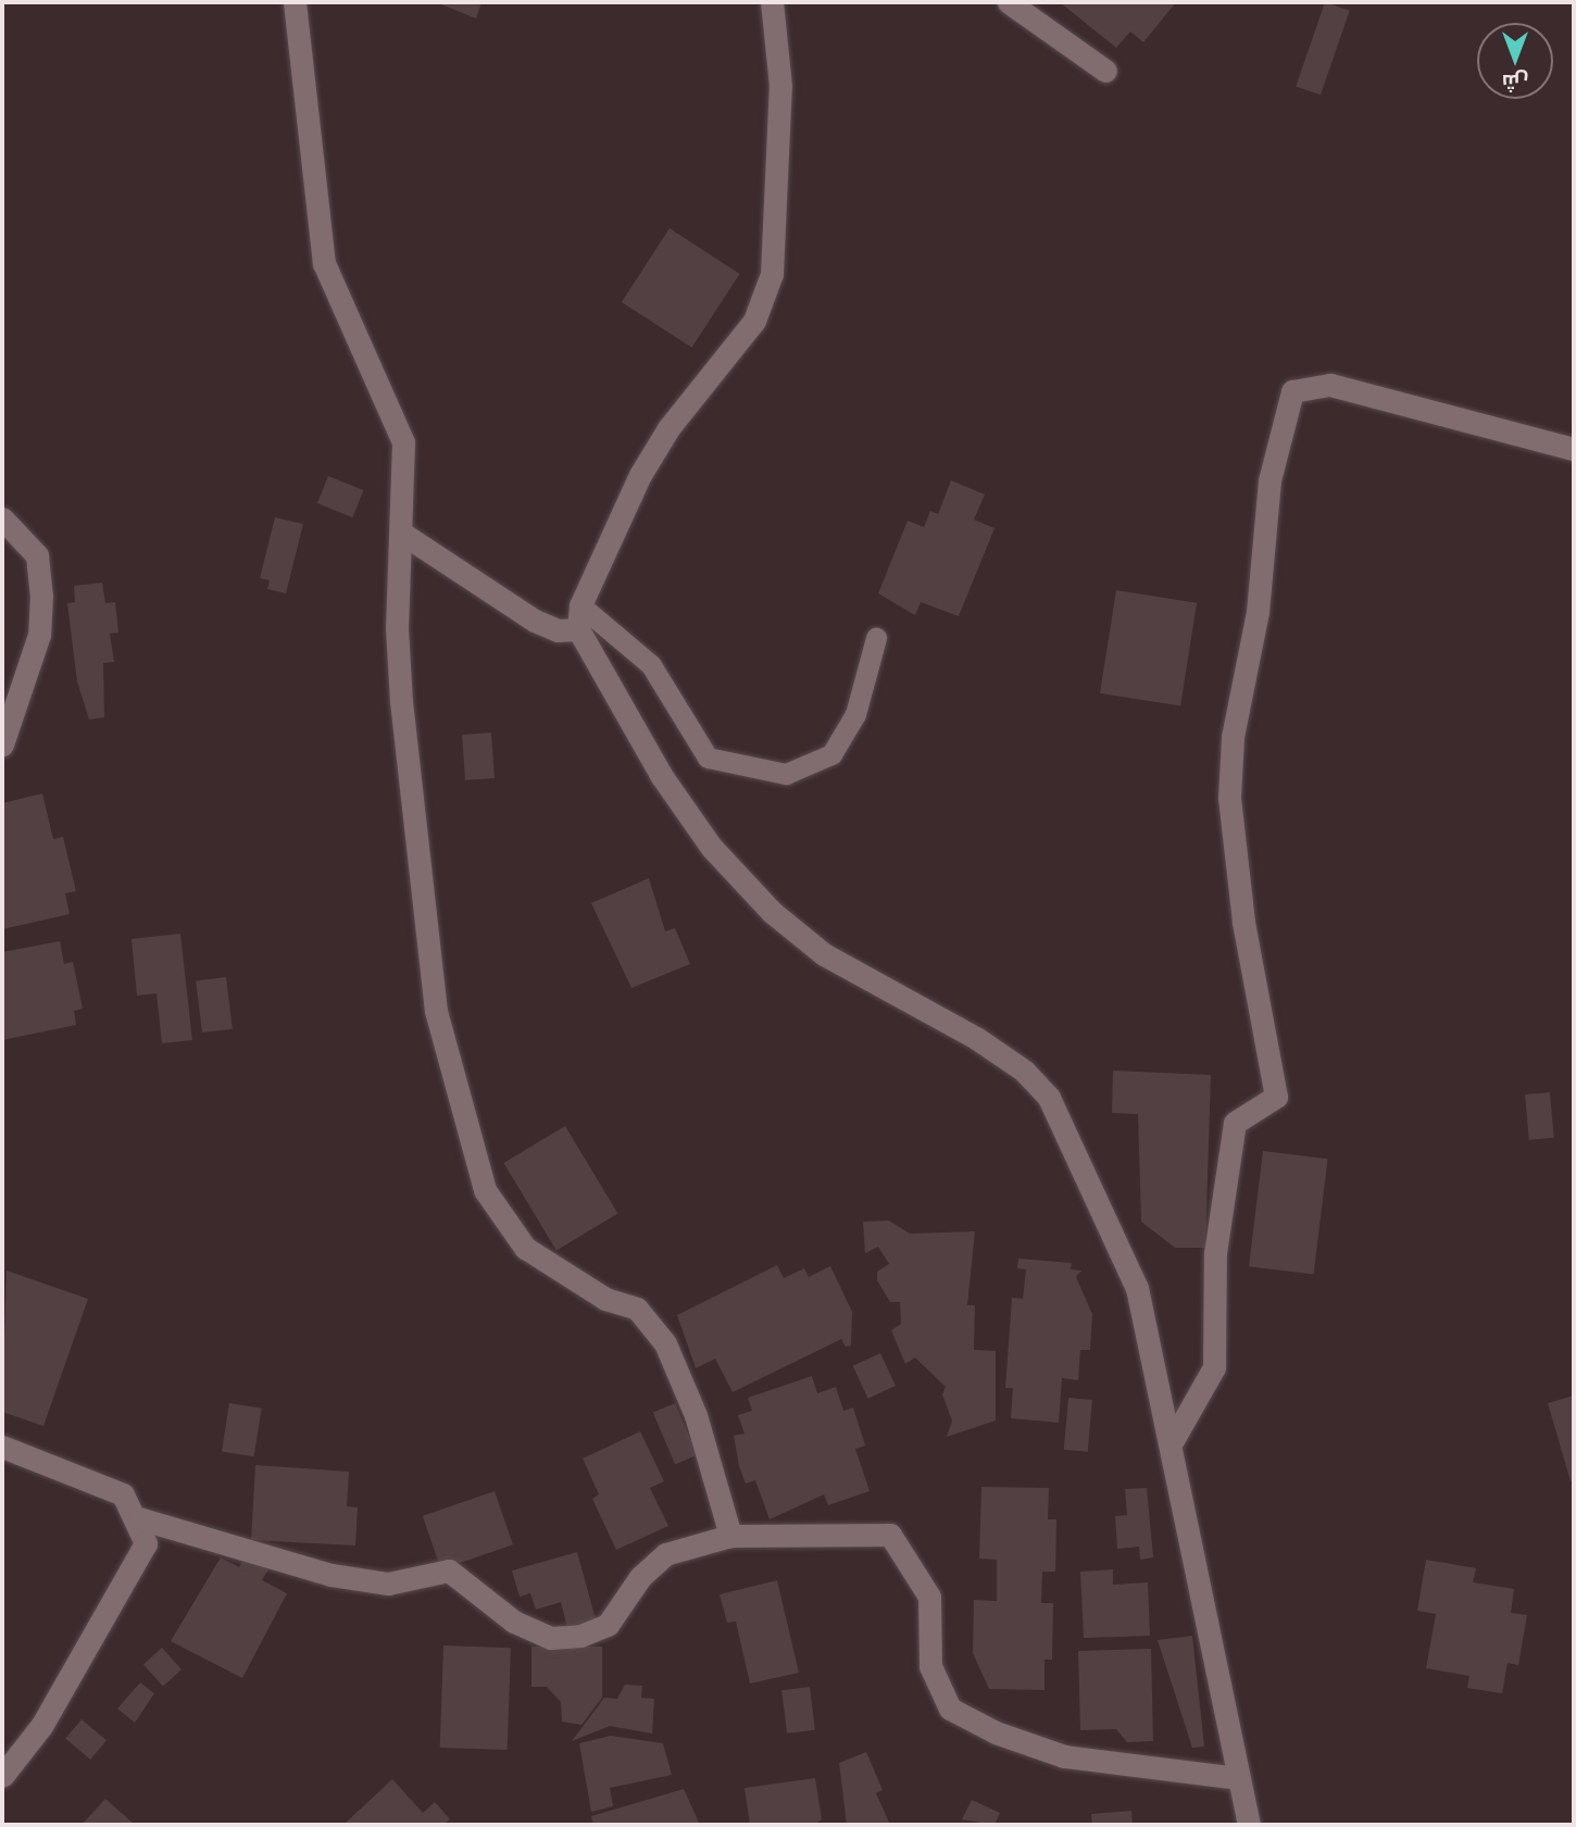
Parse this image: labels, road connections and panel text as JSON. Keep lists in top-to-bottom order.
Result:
{
  "north": "bottom"
}
